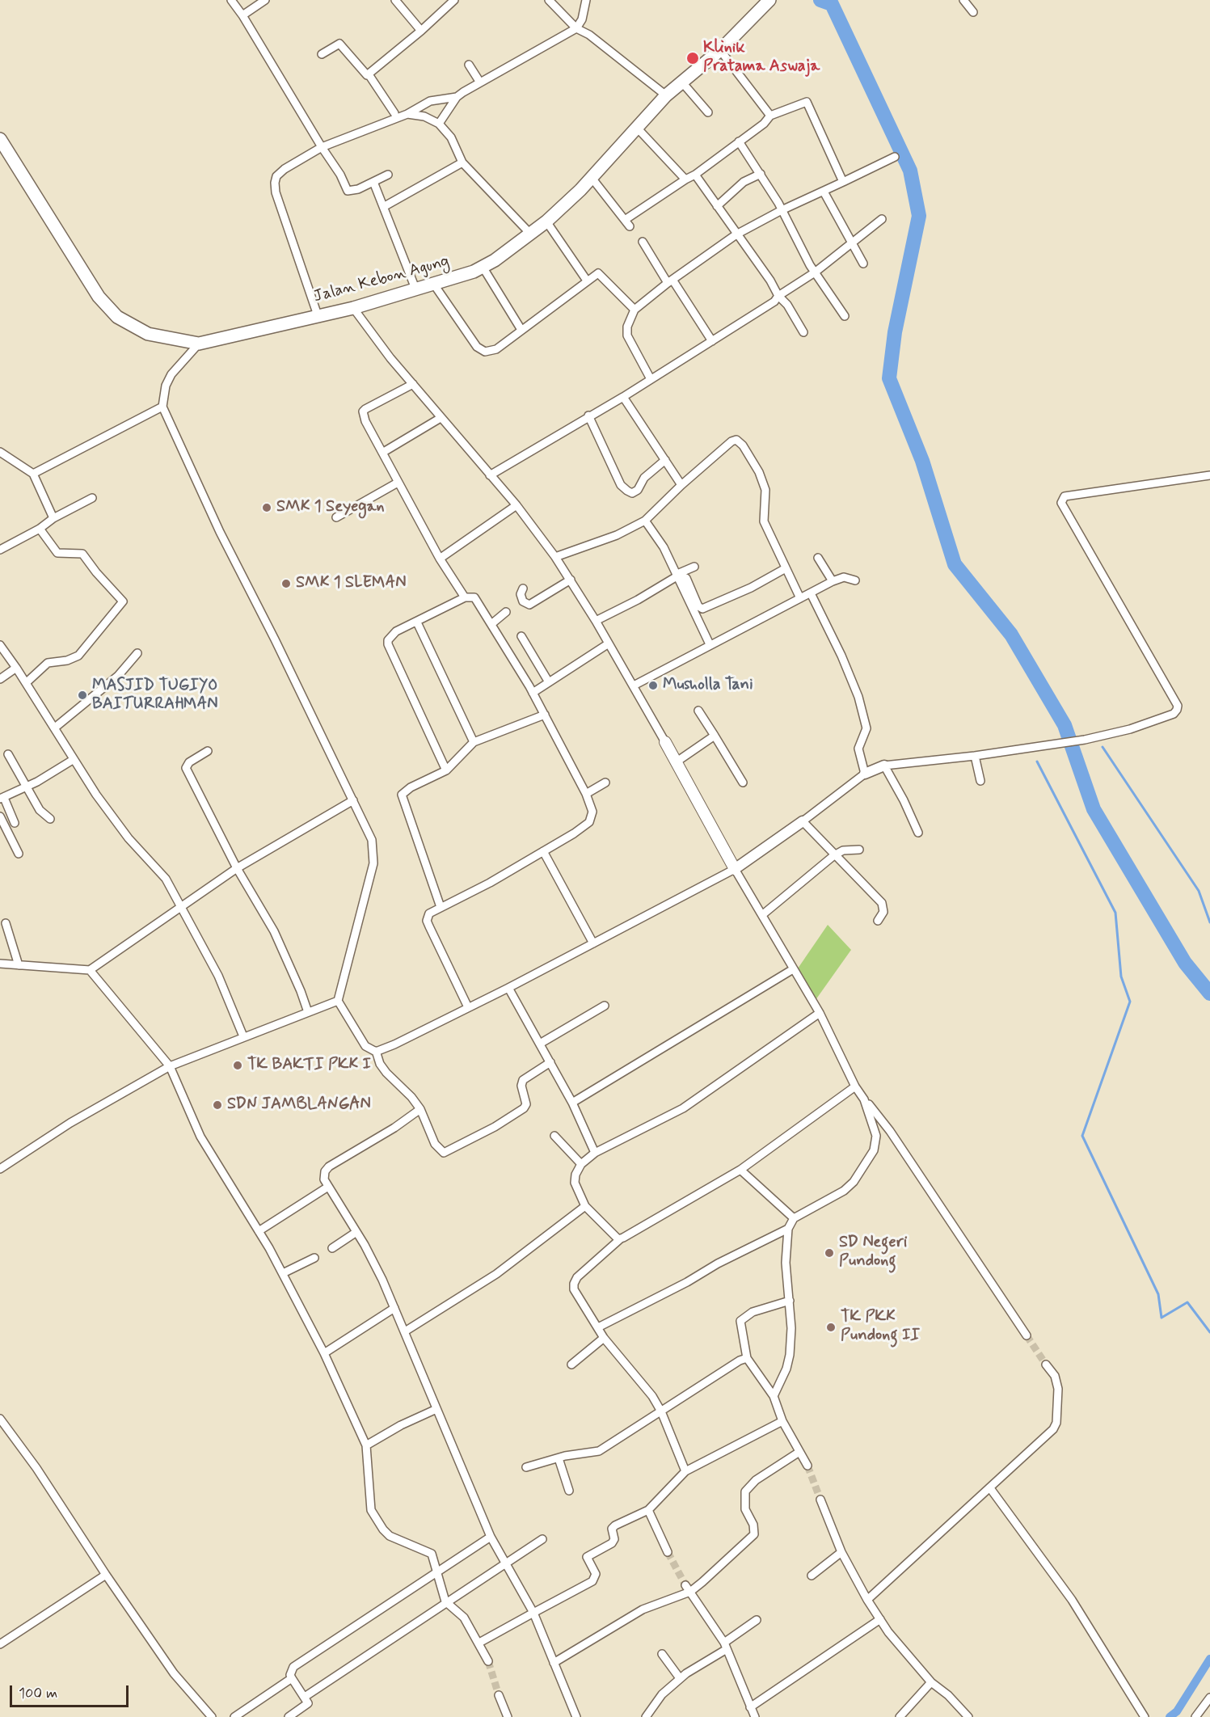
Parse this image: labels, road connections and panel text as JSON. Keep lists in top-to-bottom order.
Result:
{
  "streets": {
    "main road": ["Jalan Kebon Agung"]
  },
  "places": [
    "Klinik Pratama Aswaja",
    "SMK 1 Seyegan",
    "SMK 1 SLEMAN",
    "Musholla Tani",
    "MASJID TUGIYO BAITURRAHMAN",
    "TK BAKTI PKK I",
    "SDN JAMBLANGAN",
    "SD Negeri Pundong",
    "TK PKK Pundong II"
  ],
  "scale_bar": "100 m"
}
